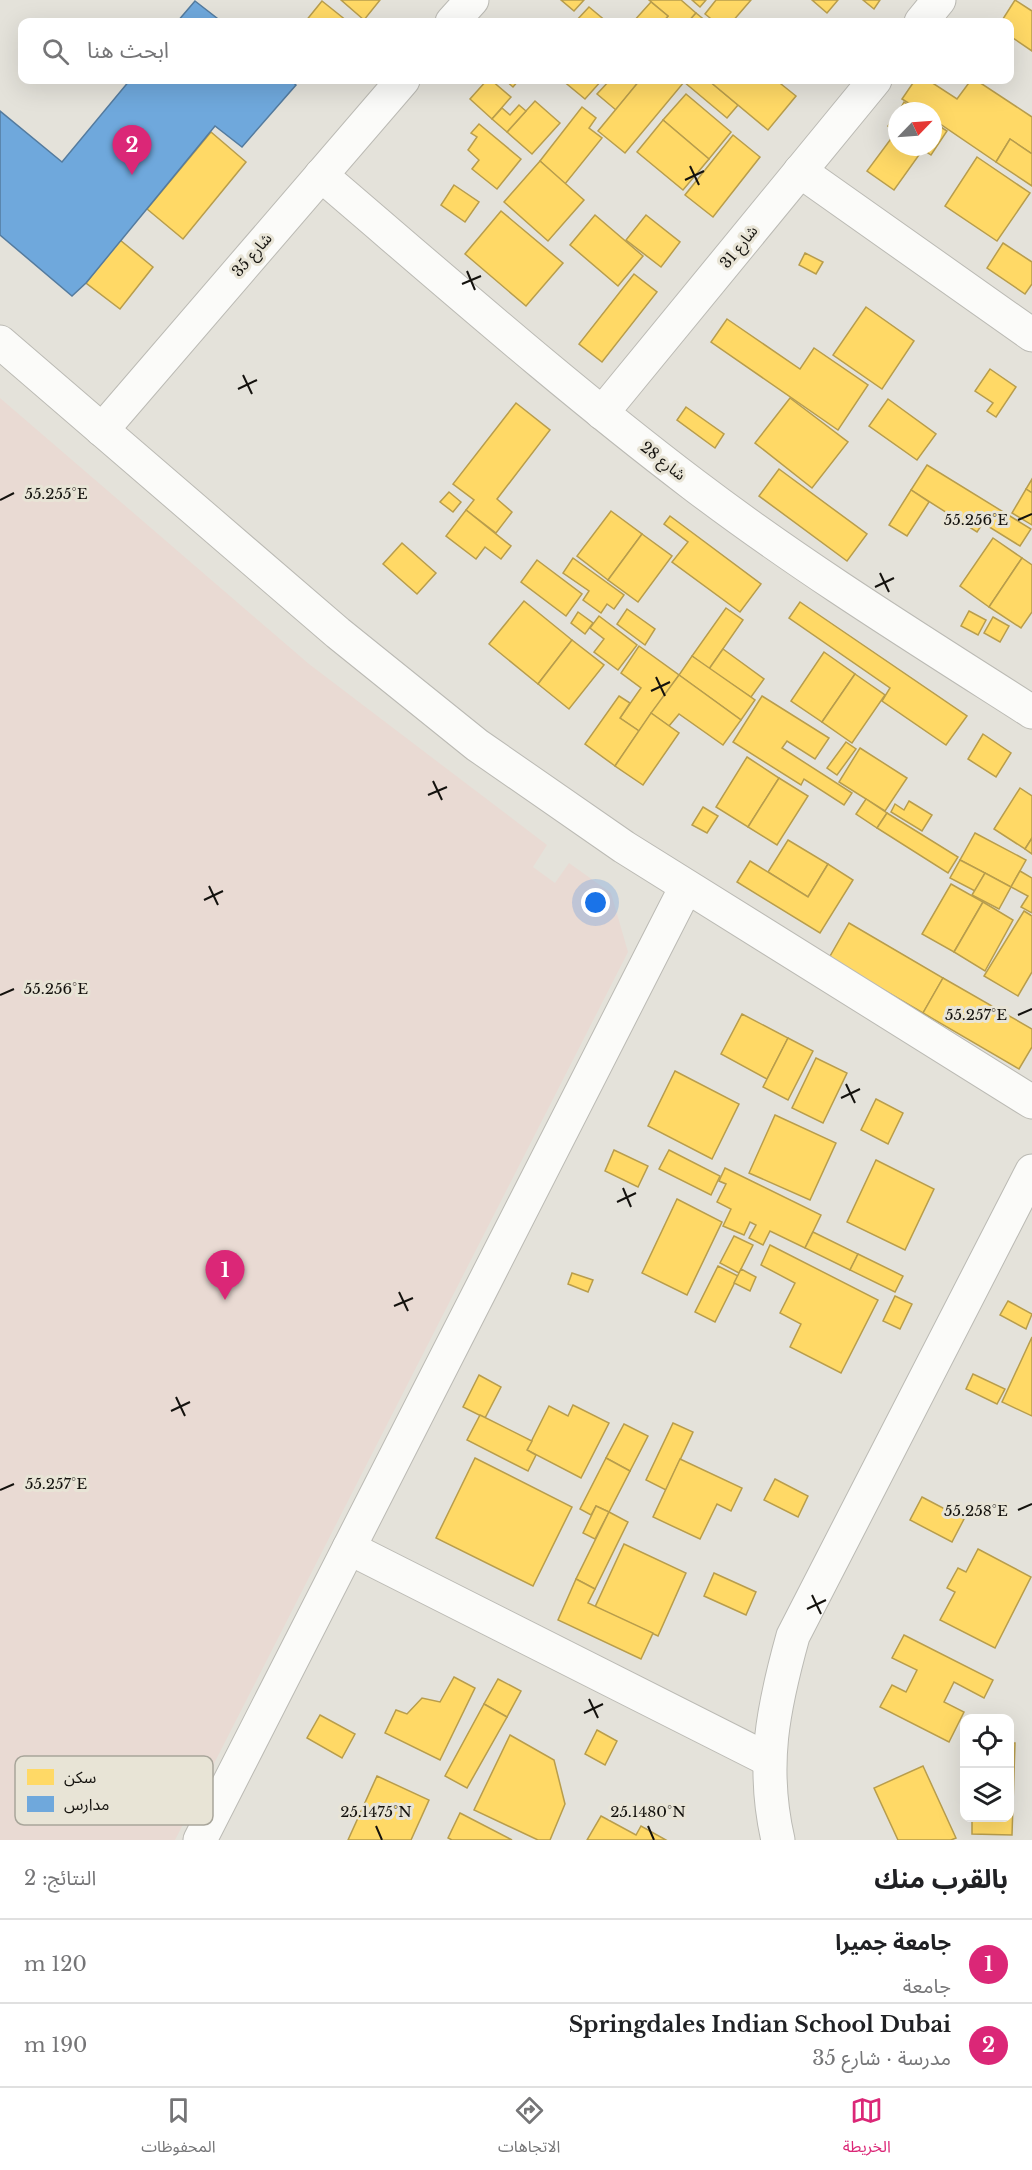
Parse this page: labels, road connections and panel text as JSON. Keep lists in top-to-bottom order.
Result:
{
  "streets": {
    "street": ["شارع 31", "شارع 35", "شارع 28"]
  },
  "crossings": [
    ["شارع 31", "شارع 28"],
    ["شارع 35", "شارع 28"]
  ],
  "legend": ["سكن", "مدارس"],
  "north": "top right",
  "page": {
    "search": "ابحث هنا",
    "pins": ["2", "1"],
    "heading": ["بالقرب منك", "النتائج: 2"],
    "list": [
      {
        "mark": "1",
        "name": "جامعة جميرا",
        "note": "جامعة",
        "value": "120 m"
      },
      {
        "mark": "2",
        "name": "Springdales Indian School Dubai",
        "note": "مدرسة · شارع 35",
        "value": "190 m"
      }
    ],
    "nav": ["الخريطة", "الاتجاهات", "المحفوظات"]
  },
  "coordinates": [
    "55.255°E",
    "55.256°E",
    "55.257°E",
    "55.258°E",
    "25.1475°N",
    "25.1480°N"
  ]
}
